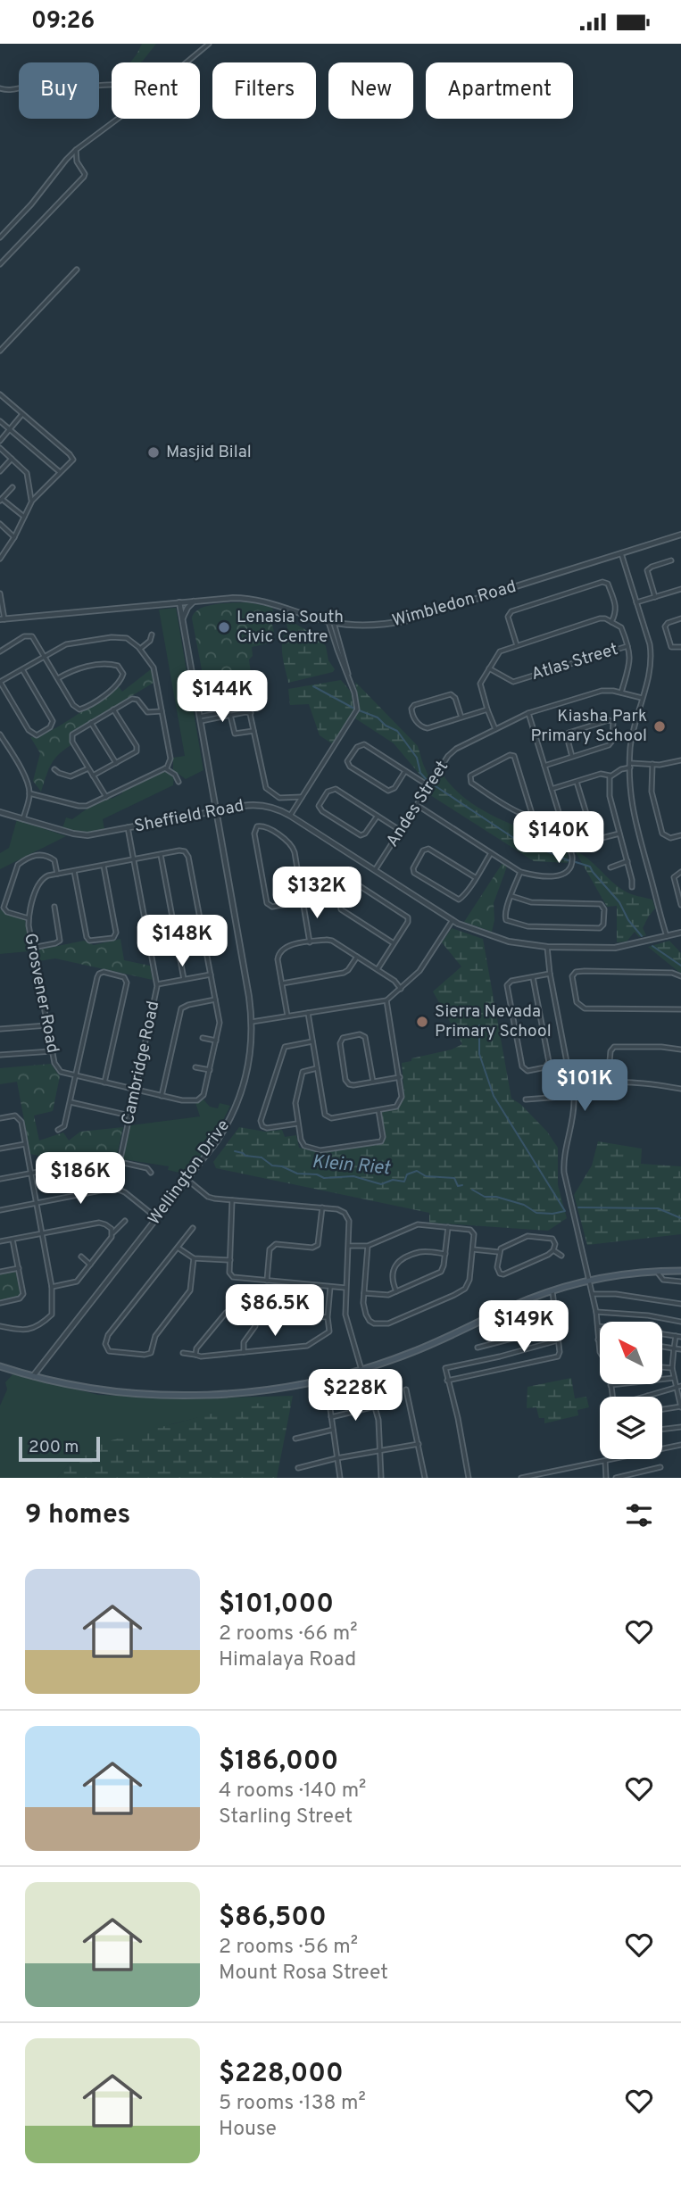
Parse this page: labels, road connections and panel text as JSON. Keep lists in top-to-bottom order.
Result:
{
  "streets": {
    "street": [
      "Wimbledon Road",
      "Atlas Street",
      "Andes Street",
      "Sheffield Road",
      "Grosvener Road",
      "Cambridge Road",
      "Wellington Drive"
    ]
  },
  "crossings": [
    ["Wimbledon Road", "Wellington Drive"],
    ["Andes Street", "Sheffield Road"],
    ["Sheffield Road", "Cambridge Road"],
    ["Sheffield Road", "Wellington Drive"],
    ["Grosvener Road", "Cambridge Road"]
  ],
  "water": ["Klein Riet"],
  "places": [
    "Masjid Bilal",
    "Lenasia South Civic Centre",
    "Kiasha Park Primary School",
    "Sierra Nevada Primary School"
  ],
  "scale_bar": "200 m",
  "north": "top left",
  "page": {
    "status": "09:26",
    "chip": [
      "Buy",
      "Rent",
      "Filters",
      "New",
      "Apartment"
    ],
    "price": [
      "$144K",
      "$140K",
      "$132K",
      "$148K",
      "$101K",
      "$186K",
      "$86.5K",
      "$149K",
      "$228K"
    ],
    "scale": "200 m",
    "heading": "9 homes",
    "list": [
      {
        "name": "$101,000",
        "note": "2 rooms · 66 m² · Himalaya Road"
      },
      {
        "name": "$186,000",
        "note": "4 rooms · 140 m² · Starling Street"
      },
      {
        "name": "$86,500",
        "note": "2 rooms · 56 m² · Mount Rosa Street"
      },
      {
        "name": "$228,000",
        "note": "5 rooms · 138 m² · House"
      }
    ]
  }
}
